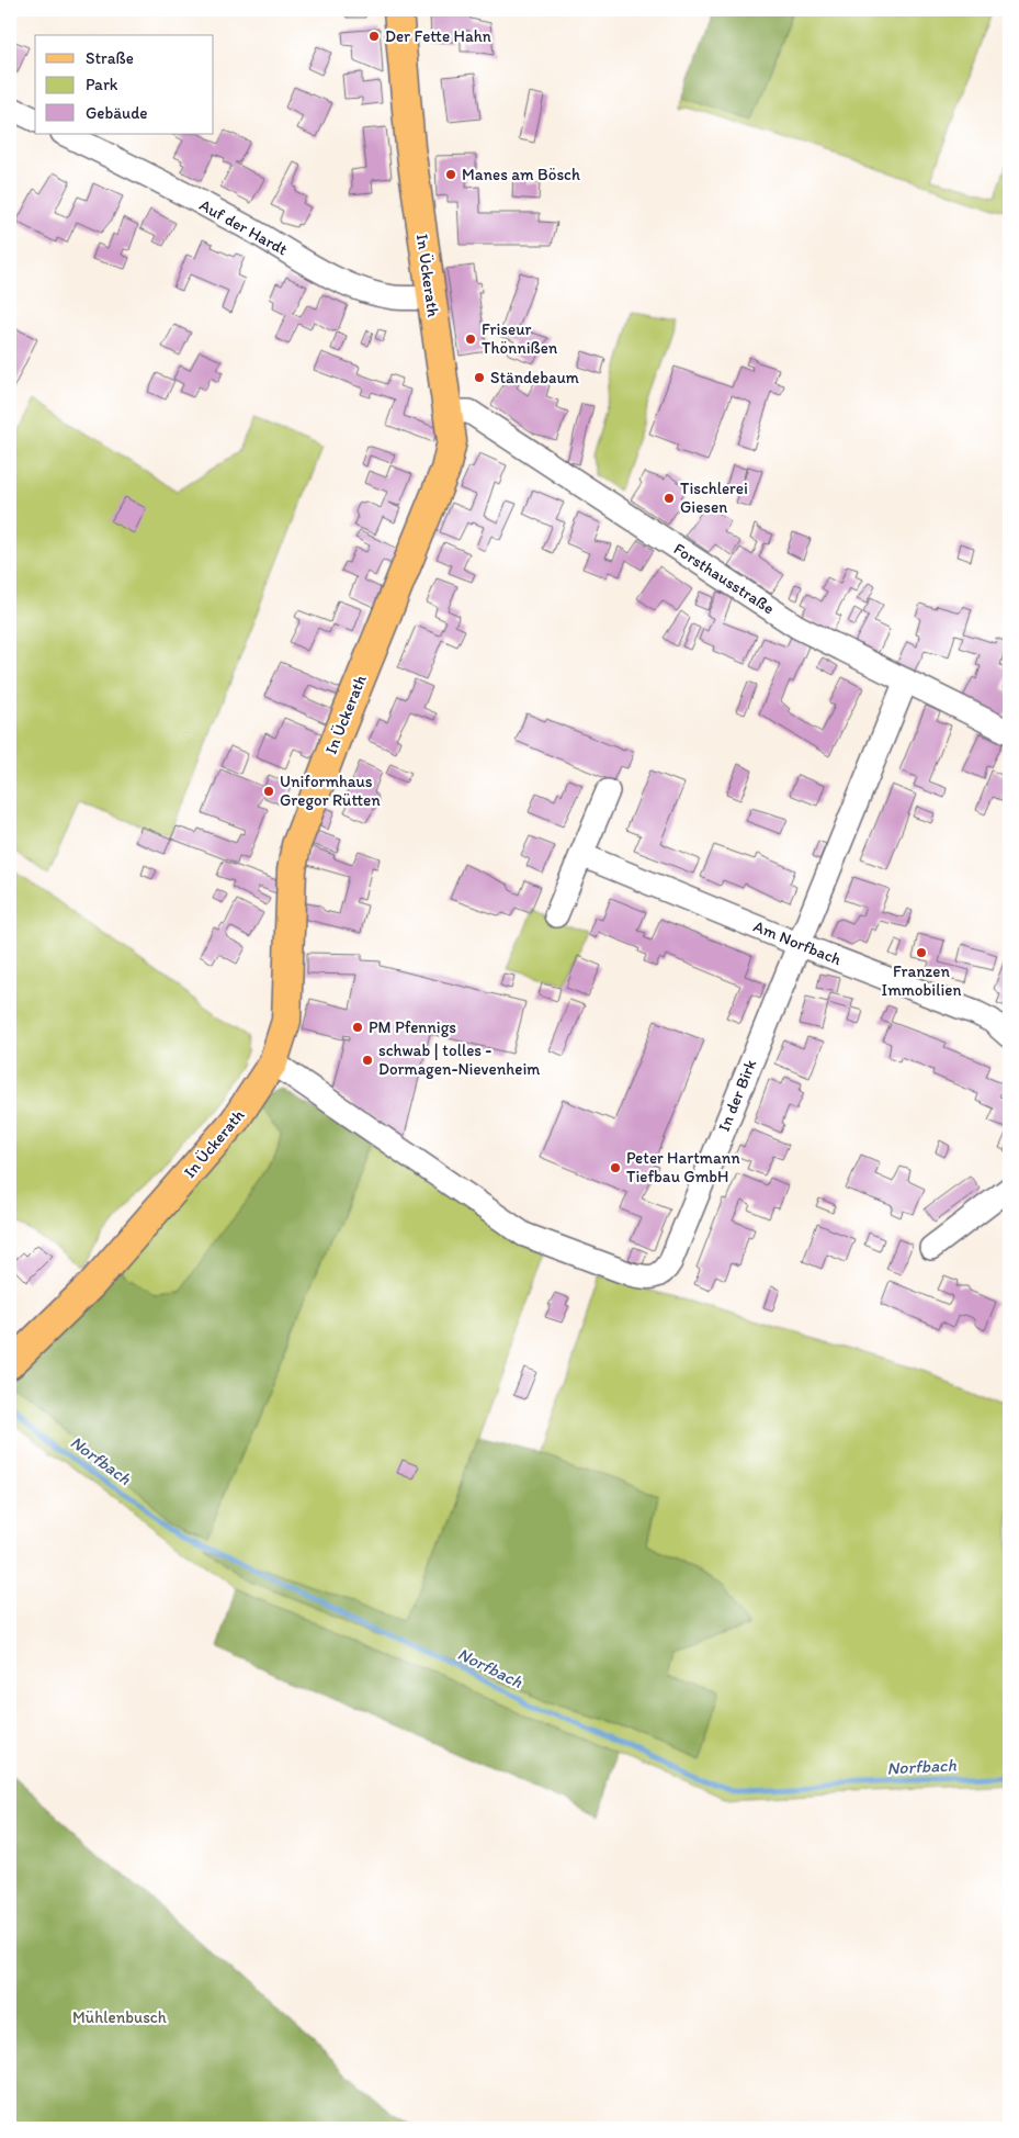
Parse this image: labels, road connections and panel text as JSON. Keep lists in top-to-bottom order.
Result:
{
  "streets": {
    "main road": ["In Ückerath"],
    "street": [
      "Auf der Hardt",
      "Forsthausstraße",
      "Am Norfbach",
      "In der Birk"
    ]
  },
  "crossings": [
    ["Auf der Hardt", "In Ückerath"],
    ["In Ückerath", "Forsthausstraße"],
    ["In Ückerath", "In der Birk"],
    ["Forsthausstraße", "In der Birk"],
    ["Am Norfbach", "In der Birk"]
  ],
  "water": ["Norfbach"],
  "parks": ["Mühlenbusch"],
  "places": [
    "Der Fette Hahn",
    "Manes am Bösch",
    "Friseur Thönnißen",
    "Ständebaum",
    "Tischlerei Giesen",
    "Uniformhaus Gregor Rütten",
    "Franzen Immobilien",
    "PM Pfennigs",
    "schwab | tolles - Dormagen-Nievenheim",
    "Peter Hartmann Tiefbau GmbH"
  ],
  "legend": ["Straße", "Park", "Gebäude"]
}
